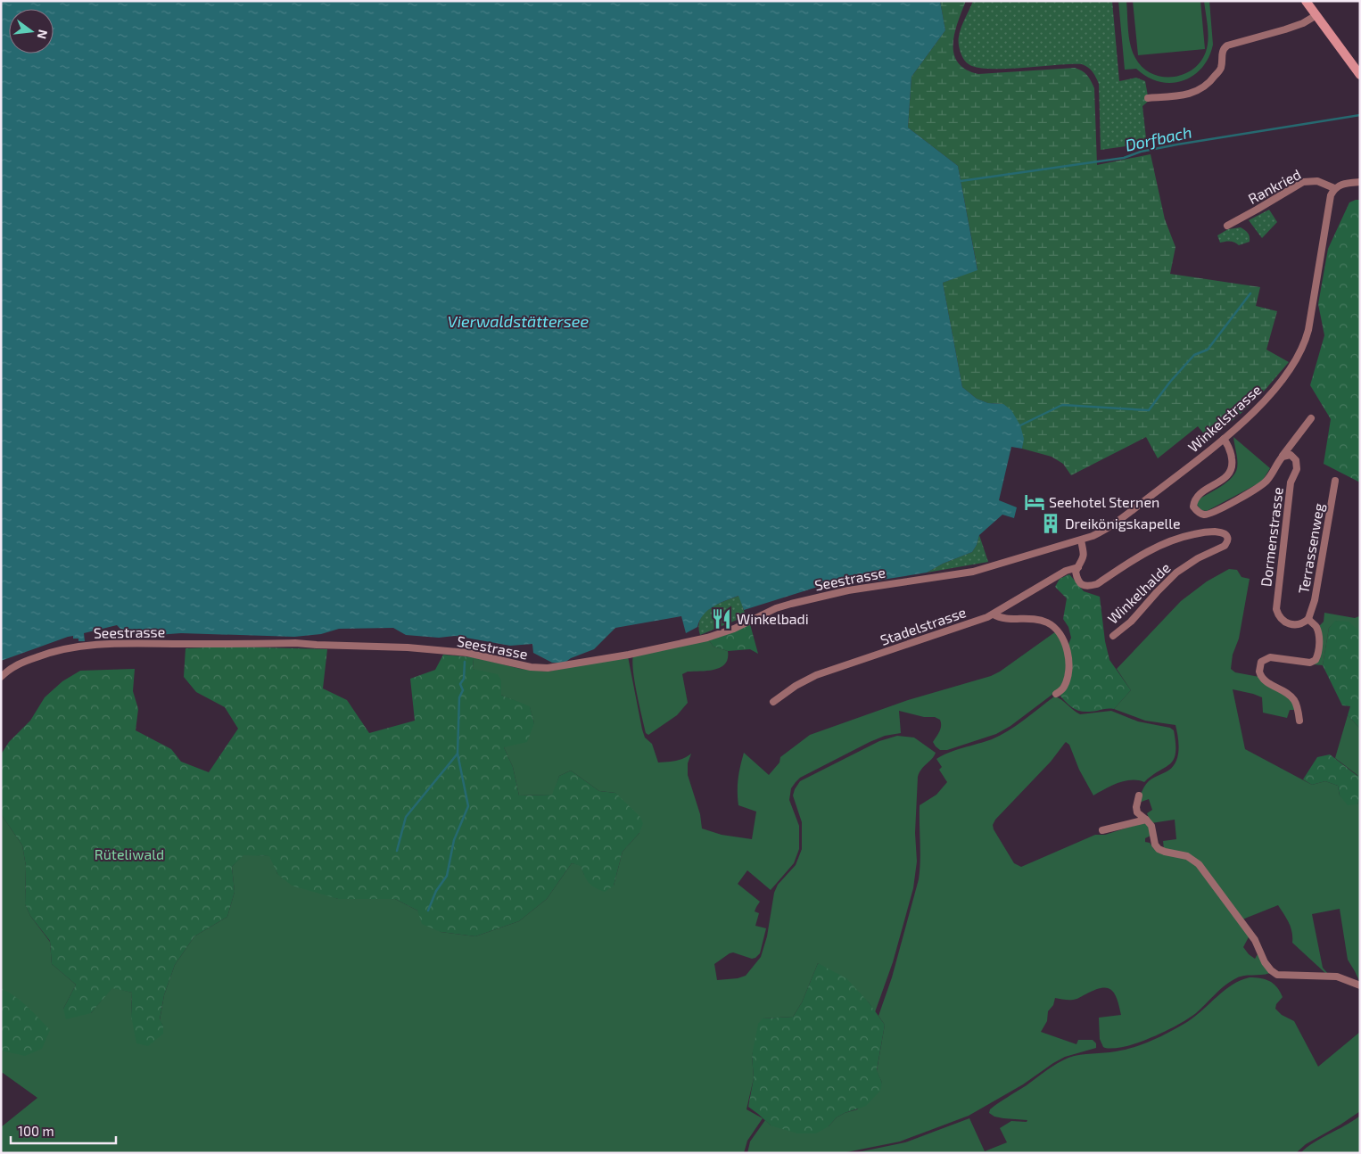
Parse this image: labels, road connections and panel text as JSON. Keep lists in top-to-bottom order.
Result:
{
  "streets": {
    "street": [
      "Rankried",
      "Winkelstrasse",
      "Dormenstrasse",
      "Terrassenweg",
      "Seestrasse",
      "Winkelhalde",
      "Stadelstrasse"
    ]
  },
  "crossings": [
    ["Rankried", "Winkelstrasse"],
    ["Winkelstrasse", "Dormenstrasse"],
    ["Winkelstrasse", "Seestrasse"],
    ["Winkelstrasse", "Winkelhalde"],
    ["Dormenstrasse", "Terrassenweg"],
    ["Seestrasse", "Winkelhalde"],
    ["Winkelhalde", "Stadelstrasse"]
  ],
  "water": ["Dorfbach", "Vierwaldstättersee"],
  "parks": ["Rüteliwald"],
  "places": {
    "hotel": ["Seehotel Sternen"],
    "building": ["Dreikönigskapelle"],
    "restaurant": ["Winkelbadi"]
  },
  "scale_bar": "100 m",
  "north": "right"
}
